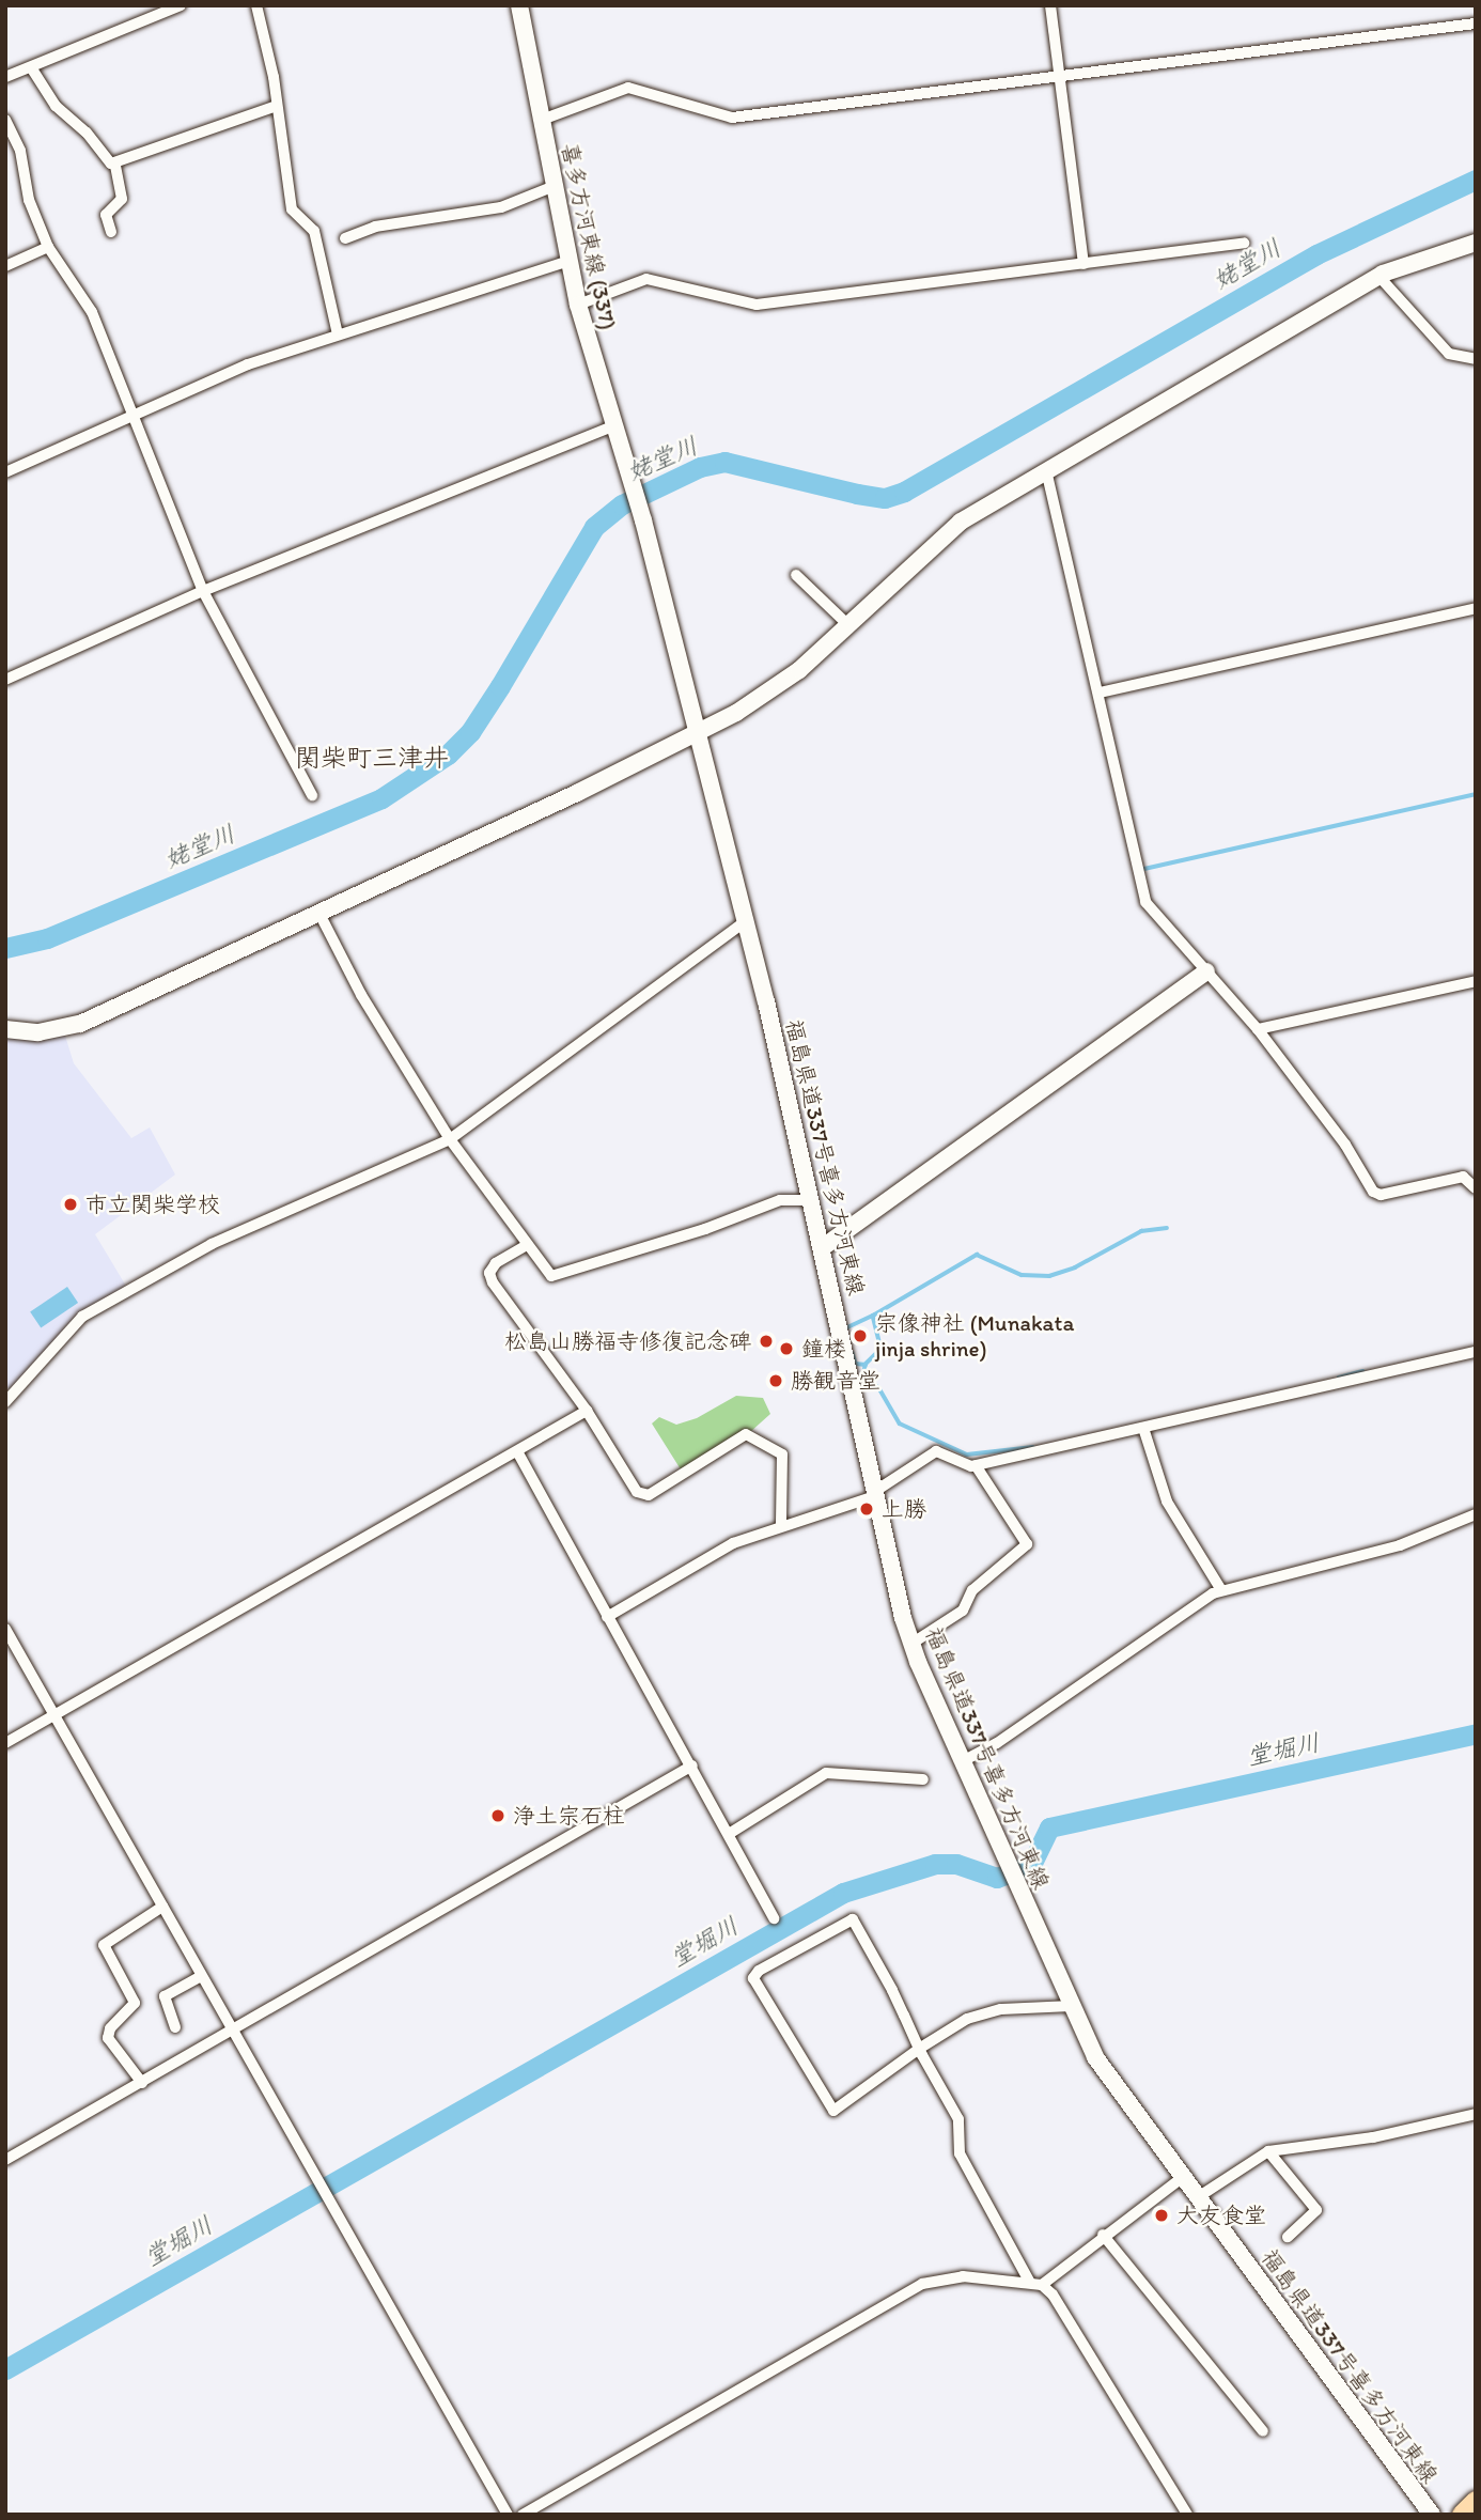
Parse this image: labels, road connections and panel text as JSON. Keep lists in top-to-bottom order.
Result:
{
  "streets": {
    "main road": ["喜多方河東線 (337)", "福島県道337号喜多方河東線"]
  },
  "crossings": [
    ["喜多方河東線 (337)", "福島県道337号喜多方河東線"]
  ],
  "districts": ["関柴町三津井"],
  "water": ["姥堂川", "堂堀川"],
  "places": [
    "市立関柴学校",
    "宗像神社 (Munakata jinja shrine)",
    "松島山勝福寺修復記念碑",
    "鐘楼",
    "勝観音堂",
    "上勝",
    "浄土宗石柱",
    "大友食堂"
  ]
}
